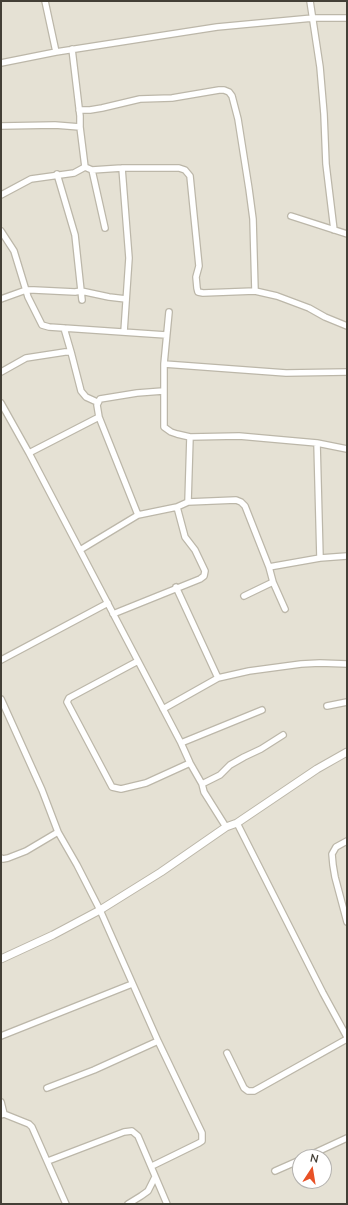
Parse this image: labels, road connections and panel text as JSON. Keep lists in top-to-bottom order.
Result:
{
  "north": "top"
}
